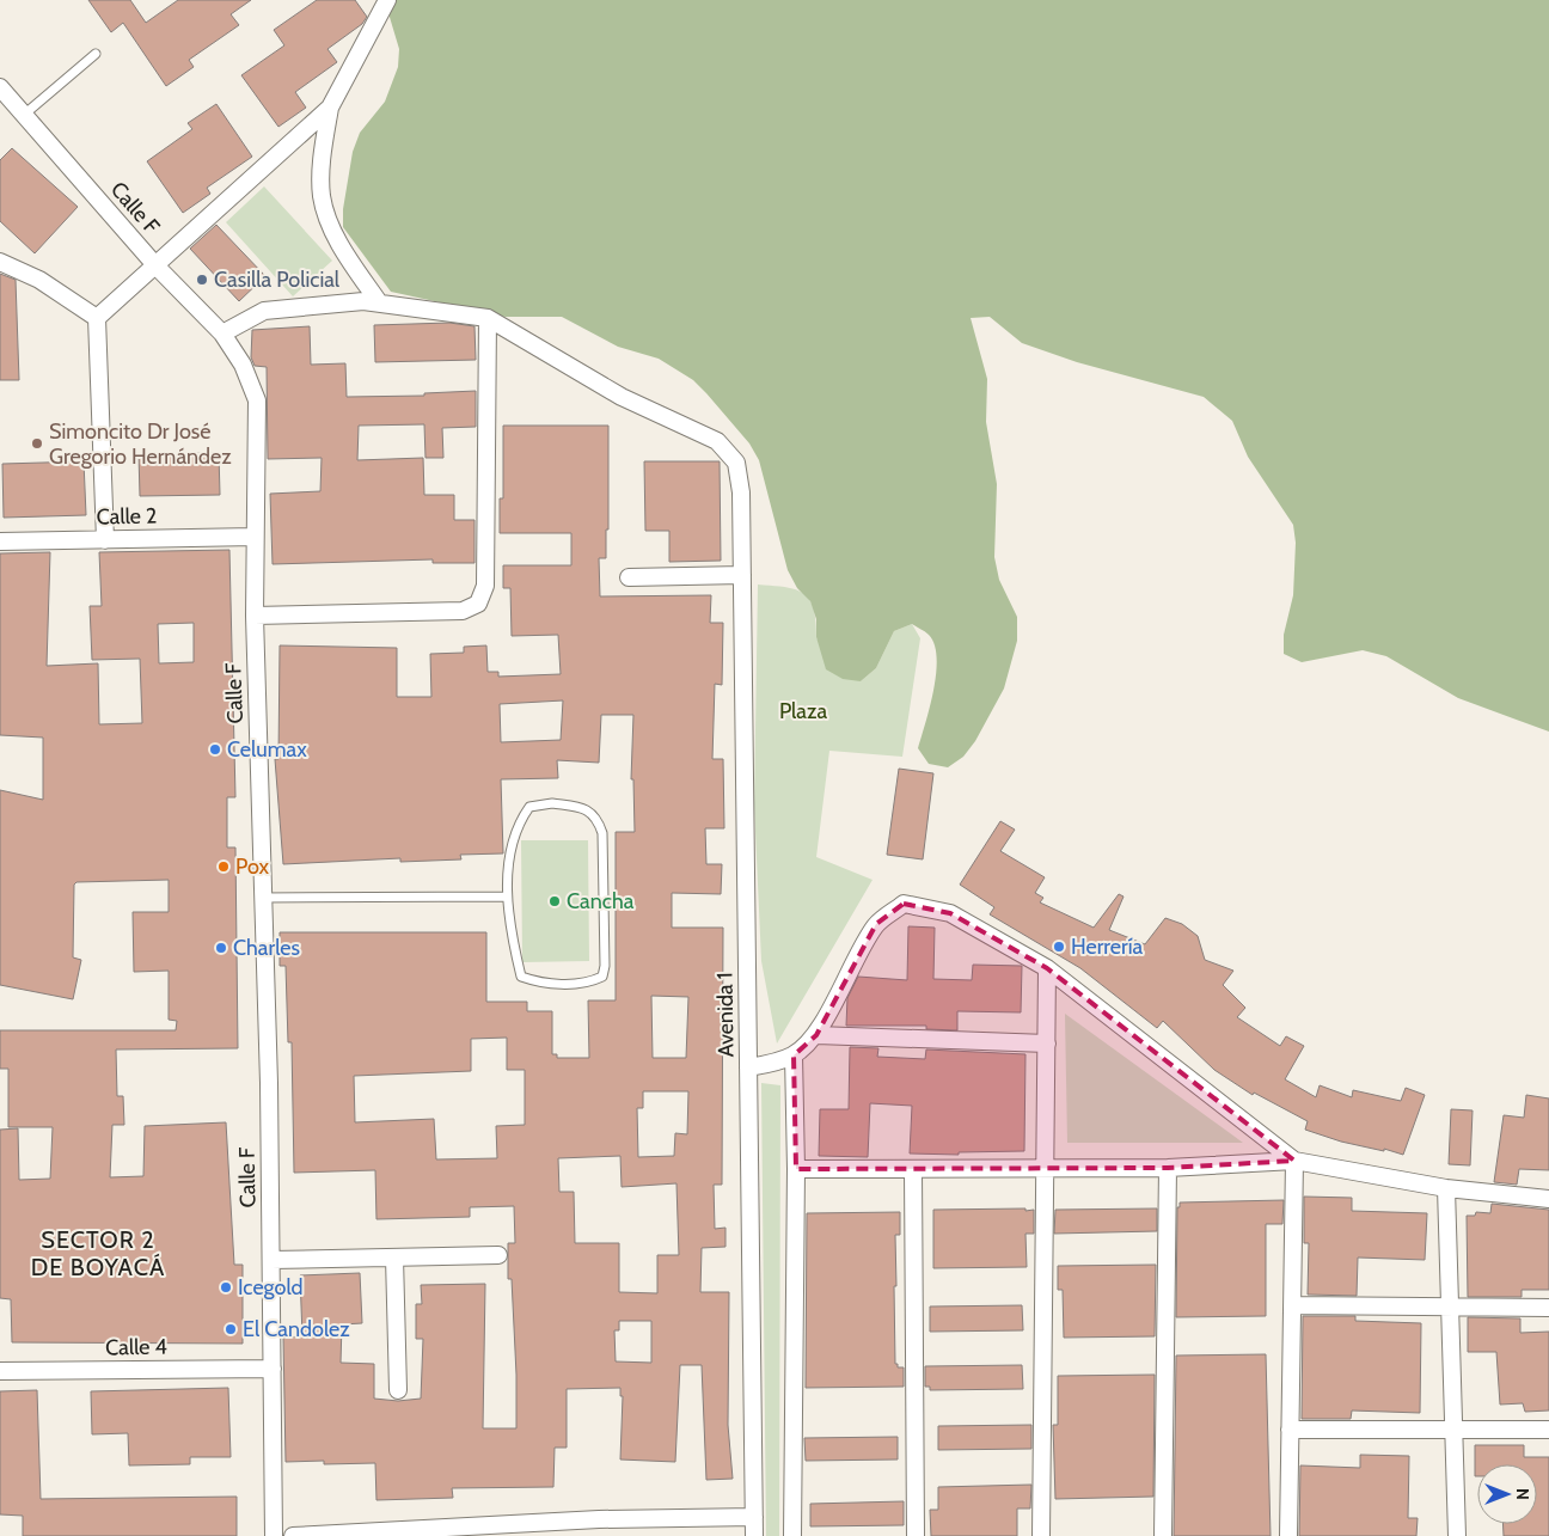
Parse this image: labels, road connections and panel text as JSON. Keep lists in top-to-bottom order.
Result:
{
  "streets": {
    "street": [
      "Calle F",
      "Calle 2",
      "Avenida 1",
      "Calle 4"
    ]
  },
  "crossings": [
    ["Calle F", "Calle 2"],
    ["Calle F", "Calle 4"]
  ],
  "districts": ["SECTOR 2 DE BOYACÁ"],
  "parks": ["Plaza"],
  "places": [
    "Casilla Policial",
    "Simoncito Dr José Gregorio Hernández",
    "Celumax",
    "Pox",
    "Cancha",
    "Herrería",
    "Charles",
    "Icegold",
    "El Candolez"
  ],
  "north": "right"
}
